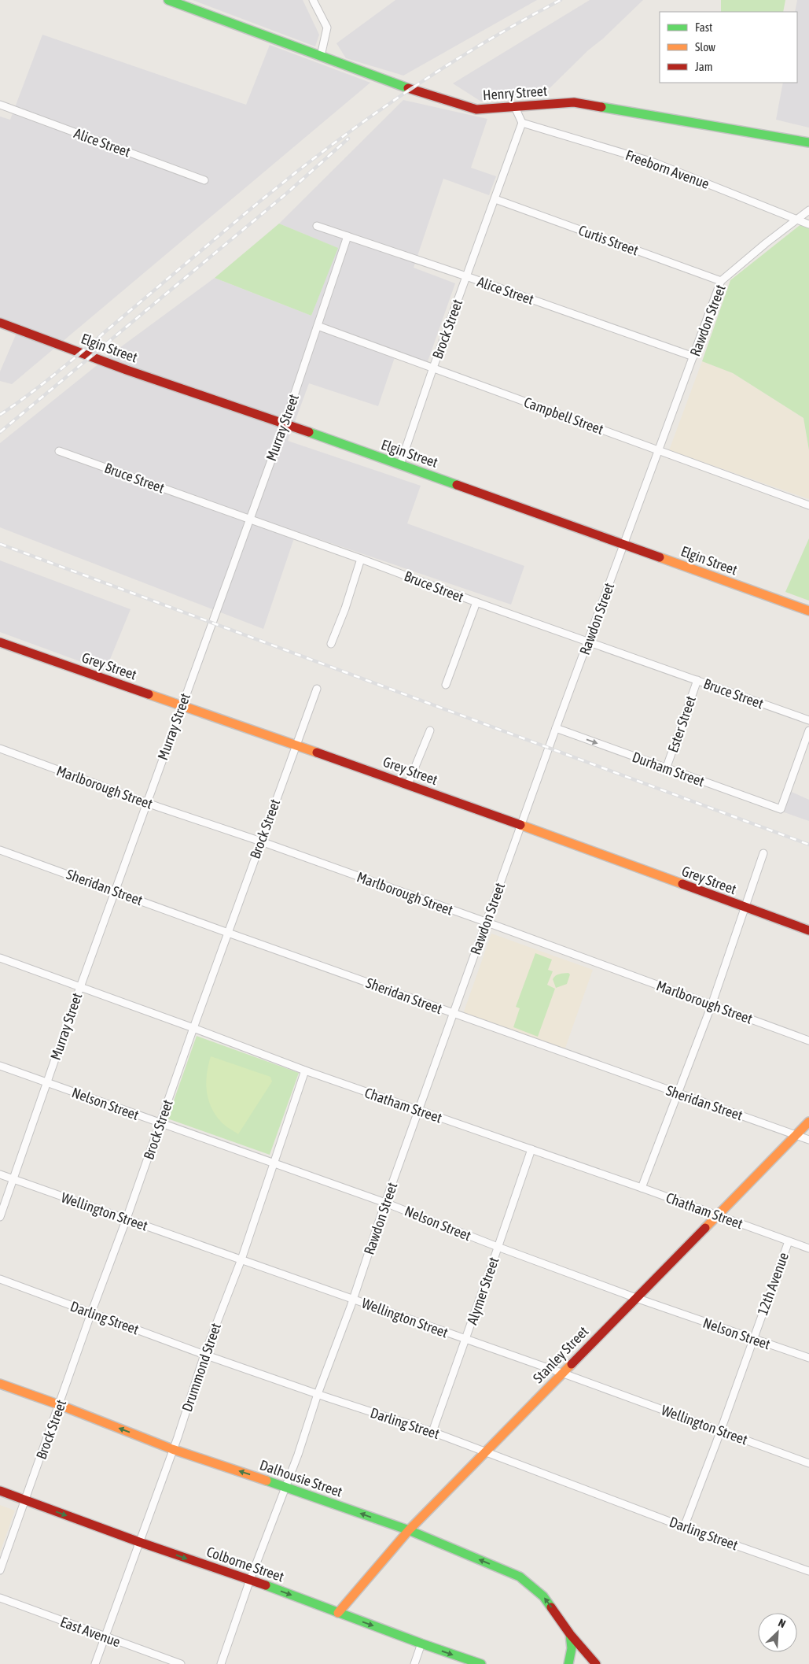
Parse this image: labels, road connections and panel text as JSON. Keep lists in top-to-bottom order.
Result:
{
  "streets": {
    "main road": [
      "Henry Street",
      "Elgin Street",
      "Grey Street",
      "Stanley Street",
      "Dalhousie Street",
      "Colborne Street"
    ],
    "street": [
      "Alice Street",
      "Freeborn Avenue",
      "Curtis Street",
      "Rawdon Street",
      "Brock Street",
      "Campbell Street",
      "Murray Street",
      "Bruce Street",
      "Ester Street",
      "Durham Street",
      "Marlborough Street",
      "Sheridan Street",
      "Nelson Street",
      "Chatham Street",
      "Wellington Street",
      "12th Avenue",
      "Alymer Street",
      "Darling Street",
      "Drummond Street",
      "East Avenue"
    ]
  },
  "crossings": [
    ["Alice Street", "Rawdon Street"],
    ["Alice Street", "Brock Street"],
    ["Alice Street", "Murray Street"],
    ["Freeborn Avenue", "Rawdon Street"],
    ["Freeborn Avenue", "Brock Street"],
    ["Curtis Street", "Rawdon Street"],
    ["Curtis Street", "Brock Street"],
    ["Rawdon Street", "Elgin Street"],
    ["Rawdon Street", "Campbell Street"],
    ["Rawdon Street", "Bruce Street"],
    ["Rawdon Street", "Grey Street"],
    ["Rawdon Street", "Durham Street"],
    ["Rawdon Street", "Marlborough Street"],
    ["Rawdon Street", "Sheridan Street"],
    ["Rawdon Street", "Nelson Street"],
    ["Rawdon Street", "Chatham Street"],
    ["Rawdon Street", "Wellington Street"],
    ["Rawdon Street", "Darling Street"],
    ["Rawdon Street", "Dalhousie Street"],
    ["Rawdon Street", "Colborne Street"],
    ["Brock Street", "Elgin Street"],
    ["Brock Street", "Campbell Street"],
    ["Brock Street", "Grey Street"],
    ["Brock Street", "Marlborough Street"],
    ["Brock Street", "Sheridan Street"],
    ["Brock Street", "Nelson Street"],
    ["Brock Street", "Chatham Street"],
    ["Brock Street", "Wellington Street"],
    ["Brock Street", "Darling Street"],
    ["Brock Street", "Dalhousie Street"],
    ["Brock Street", "Colborne Street"],
    ["Elgin Street", "Murray Street"],
    ["Campbell Street", "Murray Street"],
    ["Murray Street", "Bruce Street"],
    ["Murray Street", "Grey Street"],
    ["Murray Street", "Marlborough Street"],
    ["Murray Street", "Sheridan Street"],
    ["Murray Street", "Nelson Street"],
    ["Murray Street", "Chatham Street"],
    ["Murray Street", "Wellington Street"],
    ["Bruce Street", "Ester Street"],
    ["Ester Street", "Durham Street"],
    ["Sheridan Street", "Stanley Street"],
    ["Nelson Street", "12th Avenue"],
    ["Nelson Street", "Alymer Street"],
    ["Nelson Street", "Stanley Street"],
    ["Nelson Street", "Drummond Street"],
    ["Chatham Street", "12th Avenue"],
    ["Chatham Street", "Alymer Street"],
    ["Chatham Street", "Stanley Street"],
    ["Chatham Street", "Drummond Street"],
    ["Wellington Street", "12th Avenue"],
    ["Wellington Street", "Alymer Street"],
    ["Wellington Street", "Stanley Street"],
    ["Wellington Street", "Drummond Street"],
    ["12th Avenue", "Darling Street"],
    ["Alymer Street", "Darling Street"],
    ["Darling Street", "Stanley Street"],
    ["Darling Street", "Drummond Street"],
    ["Stanley Street", "Dalhousie Street"],
    ["Stanley Street", "Colborne Street"],
    ["Drummond Street", "Dalhousie Street"],
    ["Drummond Street", "Colborne Street"],
    ["Drummond Street", "East Avenue"]
  ],
  "one_way": ["Durham Street", "Dalhousie Street", "Colborne Street"],
  "legend": ["Fast", "Slow", "Jam"],
  "north": "top right"
}
